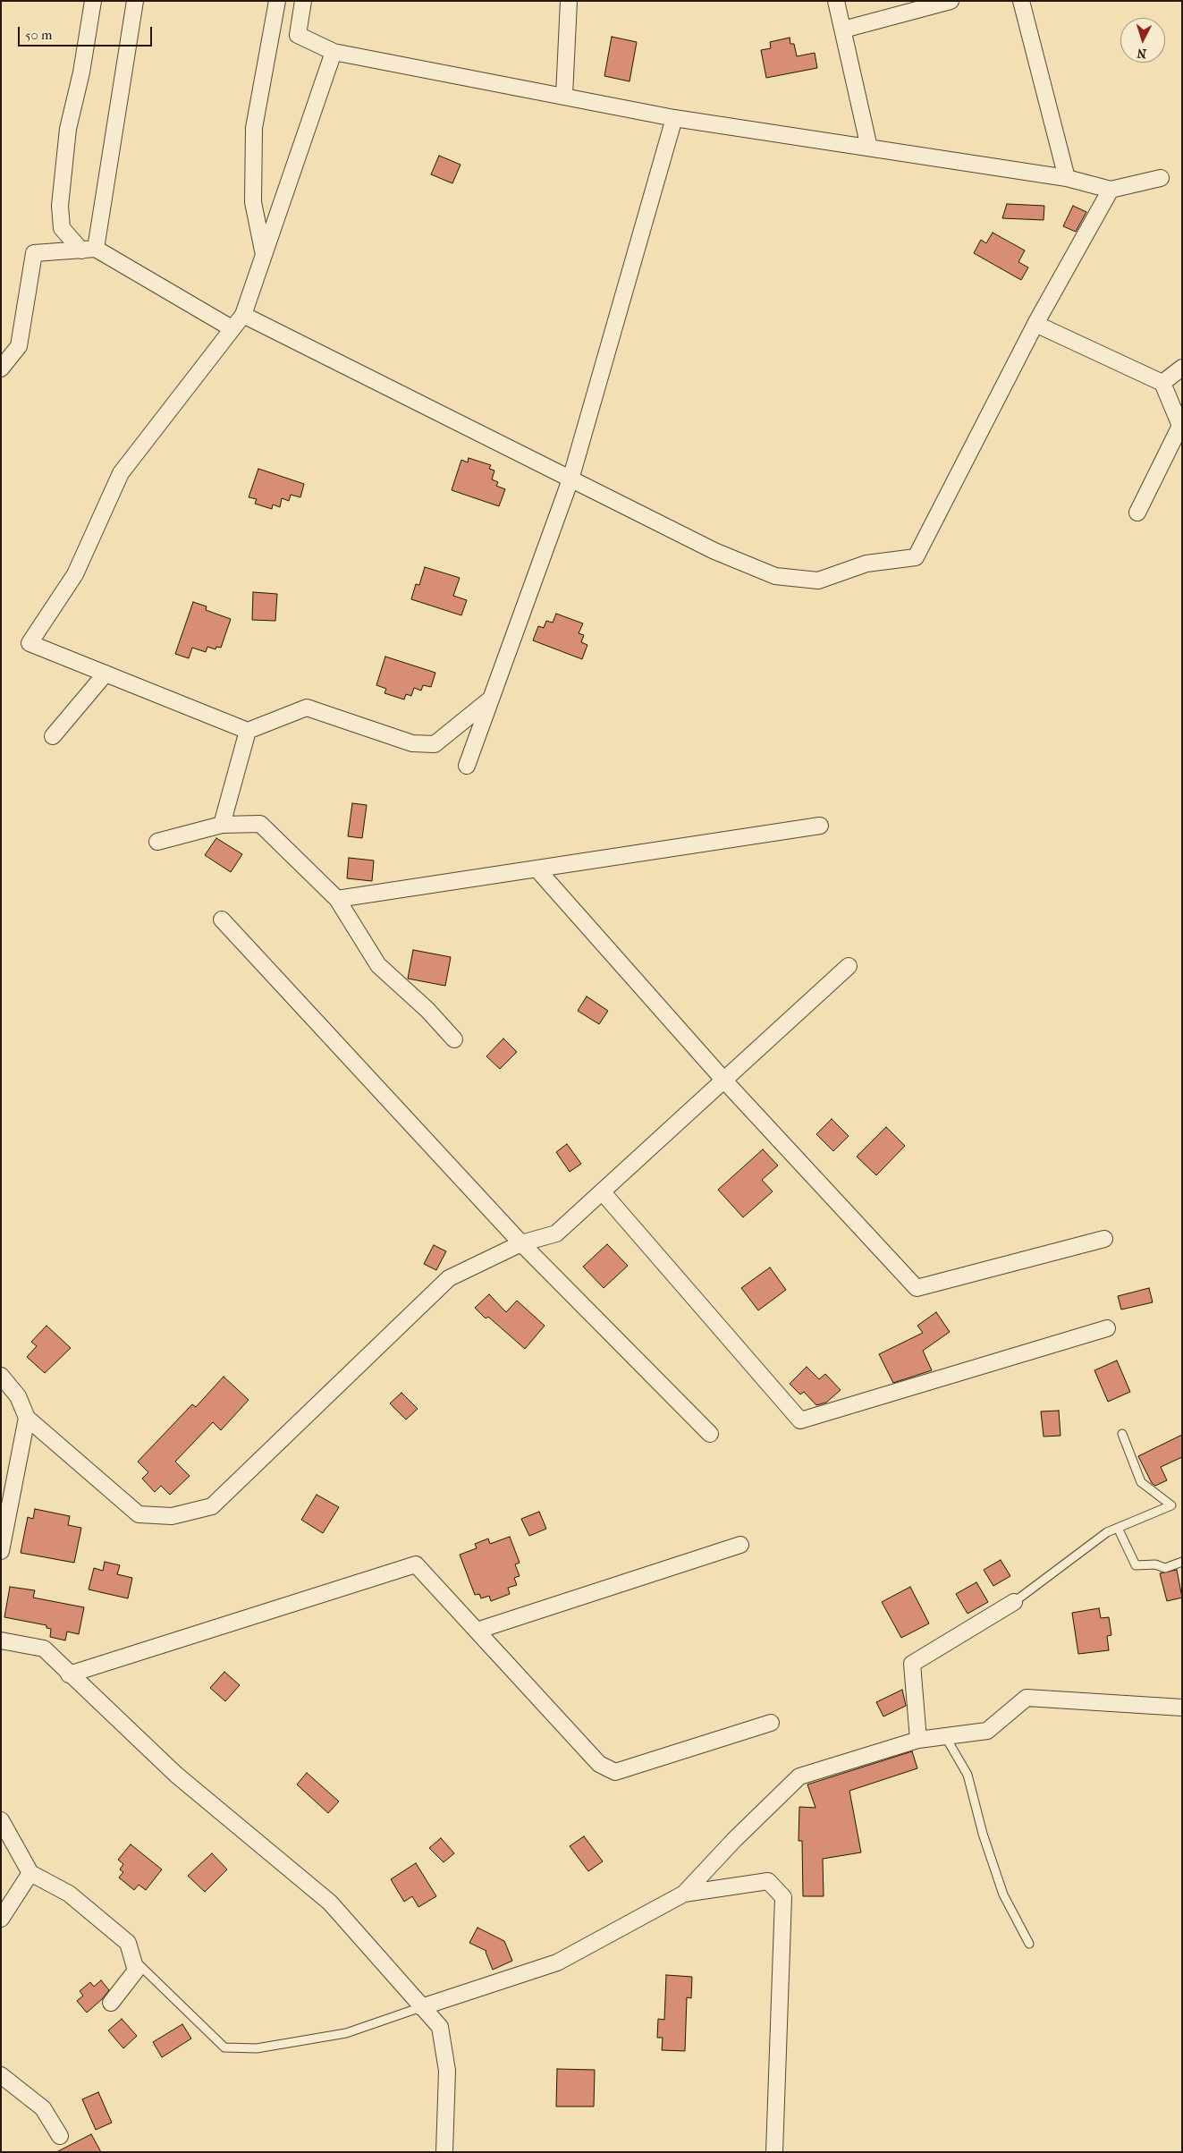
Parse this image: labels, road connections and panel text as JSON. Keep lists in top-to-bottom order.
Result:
{
  "scale_bar": "50 m",
  "north": "bottom"
}
